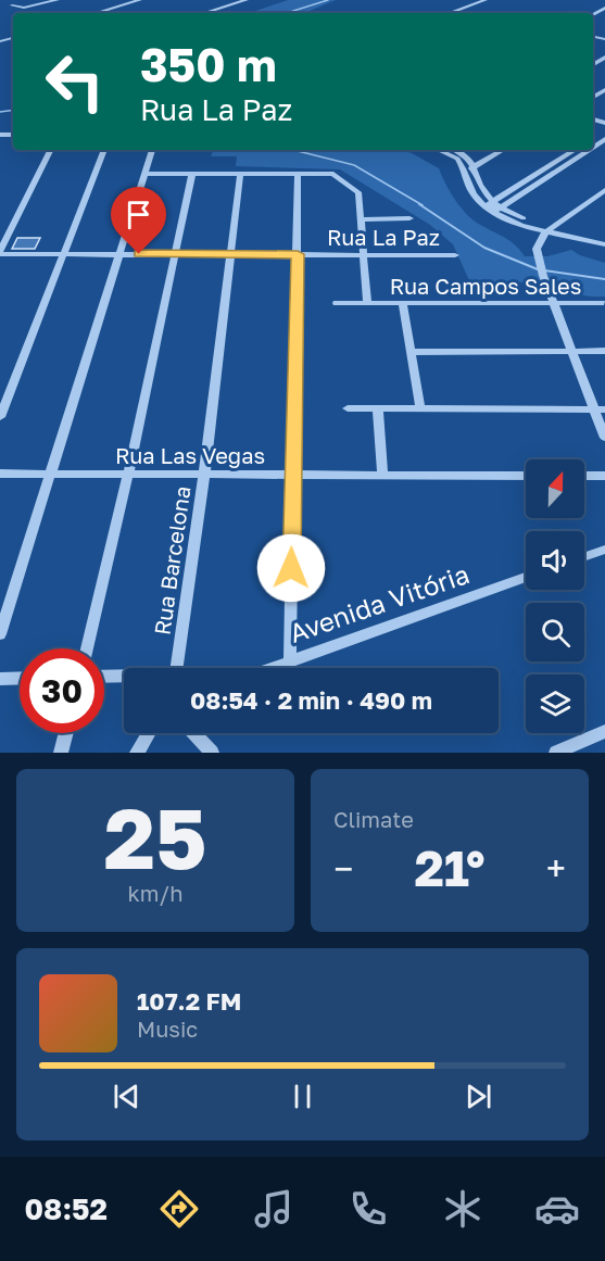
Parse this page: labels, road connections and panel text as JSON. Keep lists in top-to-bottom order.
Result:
{
  "streets": {
    "street": [
      "Rua La Paz",
      "Rua Campos Sales",
      "Rua Las Vegas",
      "Rua Barcelona",
      "Avenida Vitória"
    ]
  },
  "crossings": [
    ["Rua La Paz", "Rua Barcelona"],
    ["Rua Las Vegas", "Rua Barcelona"]
  ],
  "north": "top",
  "page": {
    "turn": ["350 m", "Rua La Paz"],
    "limit": "30",
    "trip": "08:54 · 2 min · 490 m",
    "tile": [
      ["25", "km/h"],
      "Climate"
    ],
    "heat": ["−", "21°", "+"],
    "song": ["107.2 FM", "Music"],
    "tabs": "08:52"
  }
}
